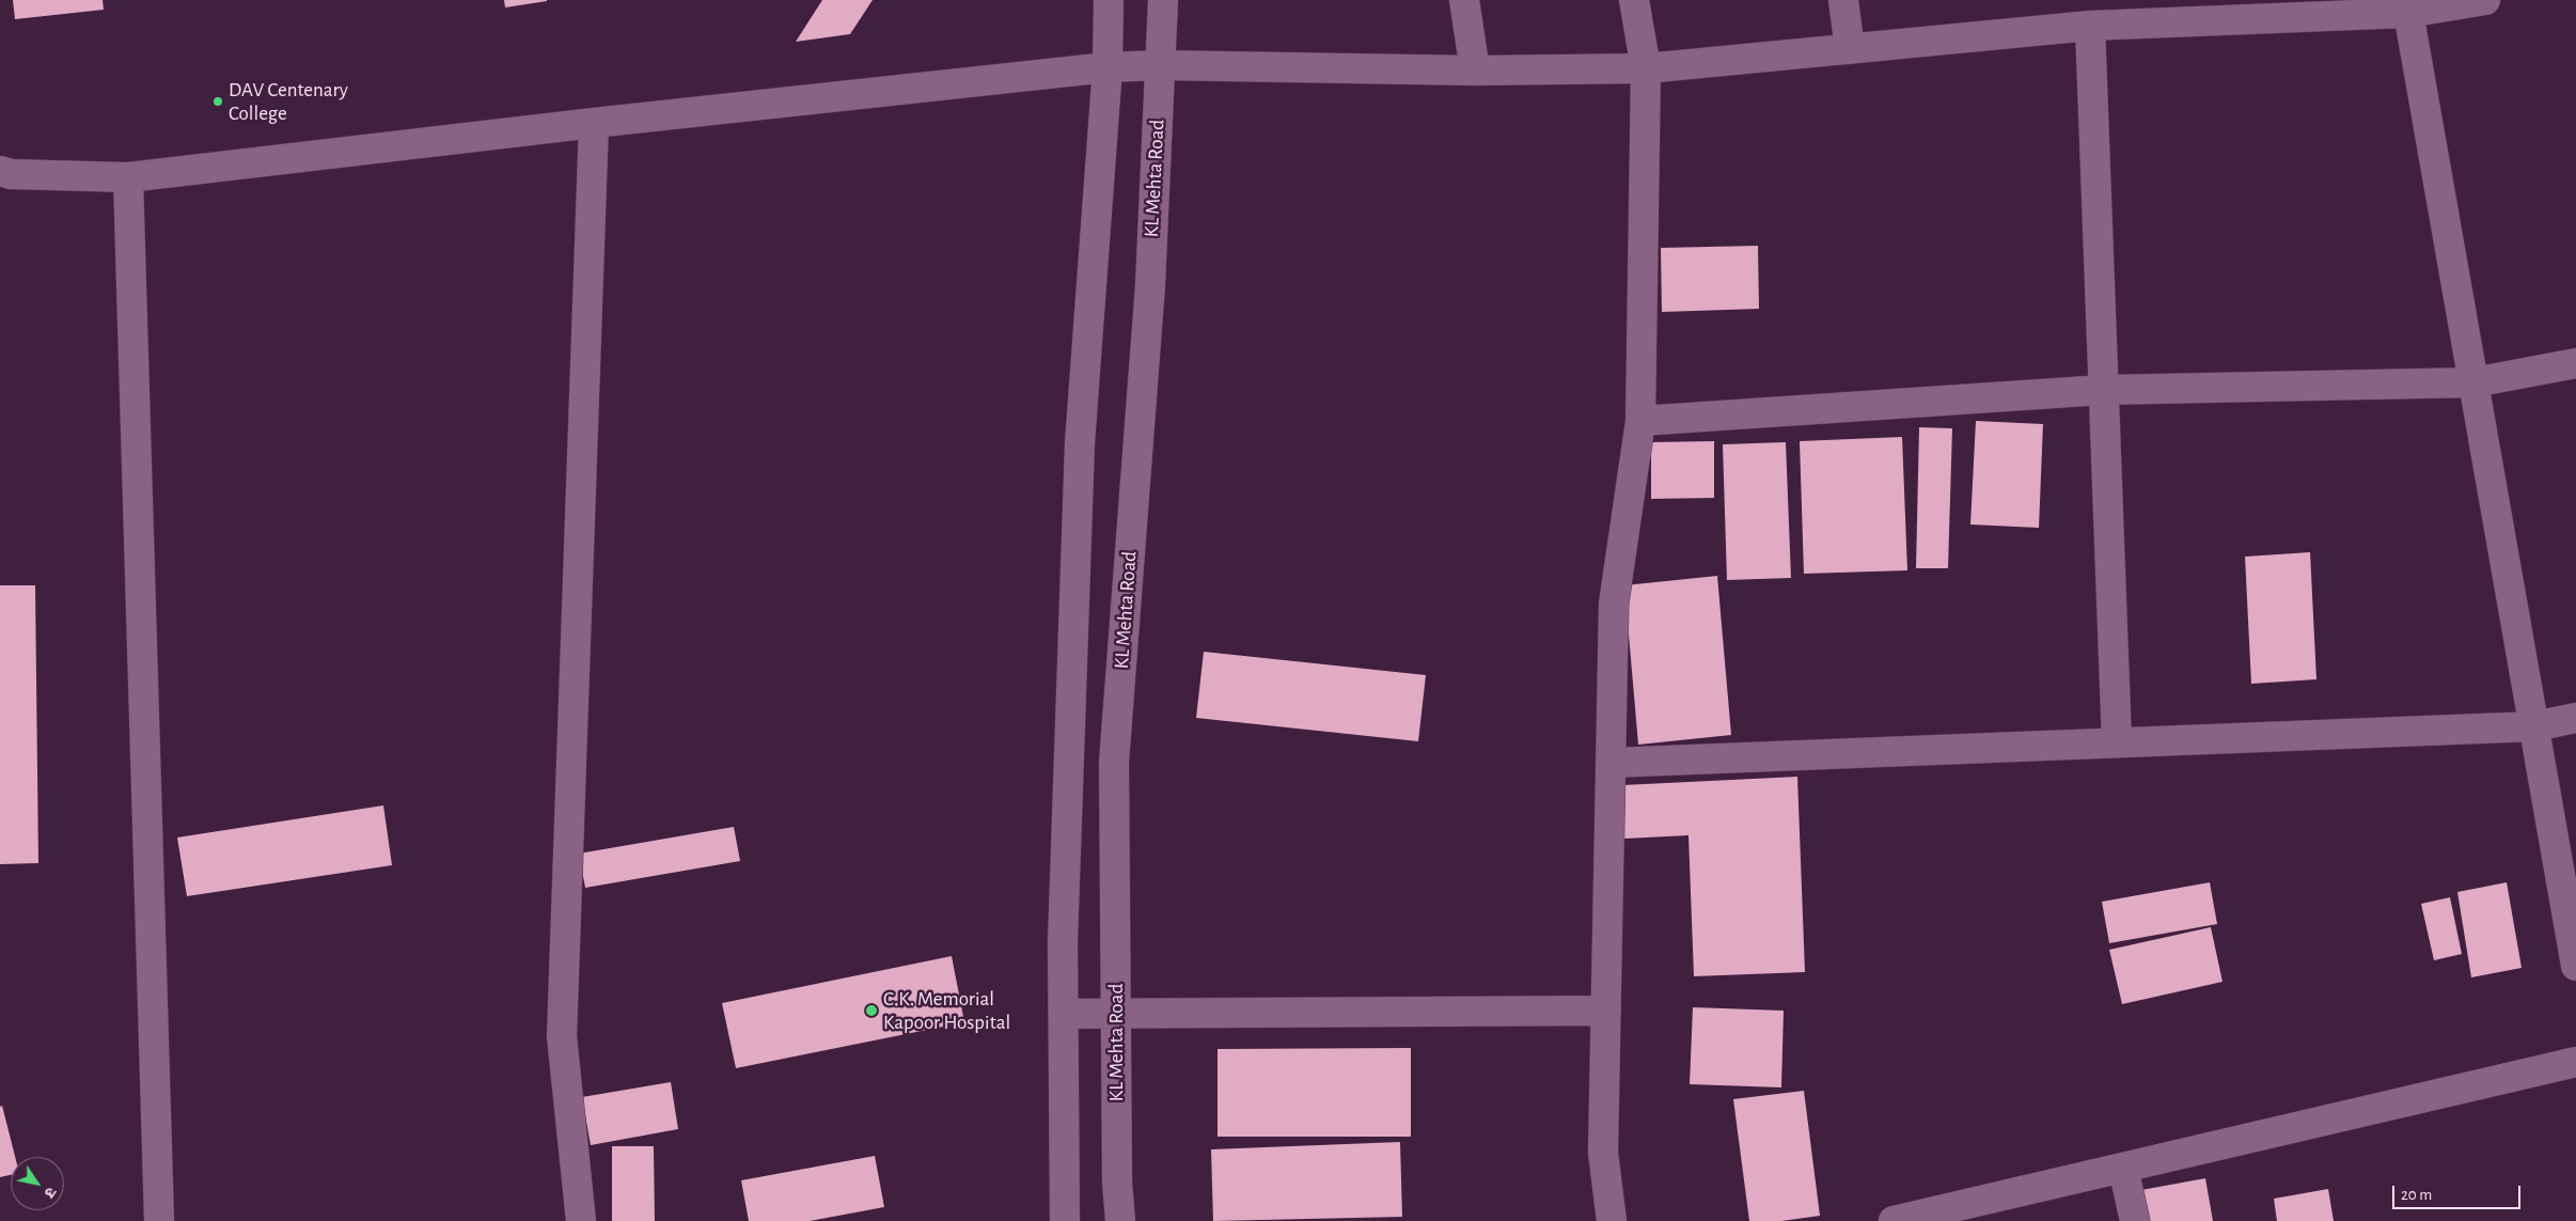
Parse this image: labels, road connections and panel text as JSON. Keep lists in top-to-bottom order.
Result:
{
  "streets": {
    "street": ["KL Mehta Road"]
  },
  "places": ["DAV Centenary College", "C.K. Memorial Kapoor Hospital"],
  "scale_bar": "20 m",
  "north": "bottom right"
}
